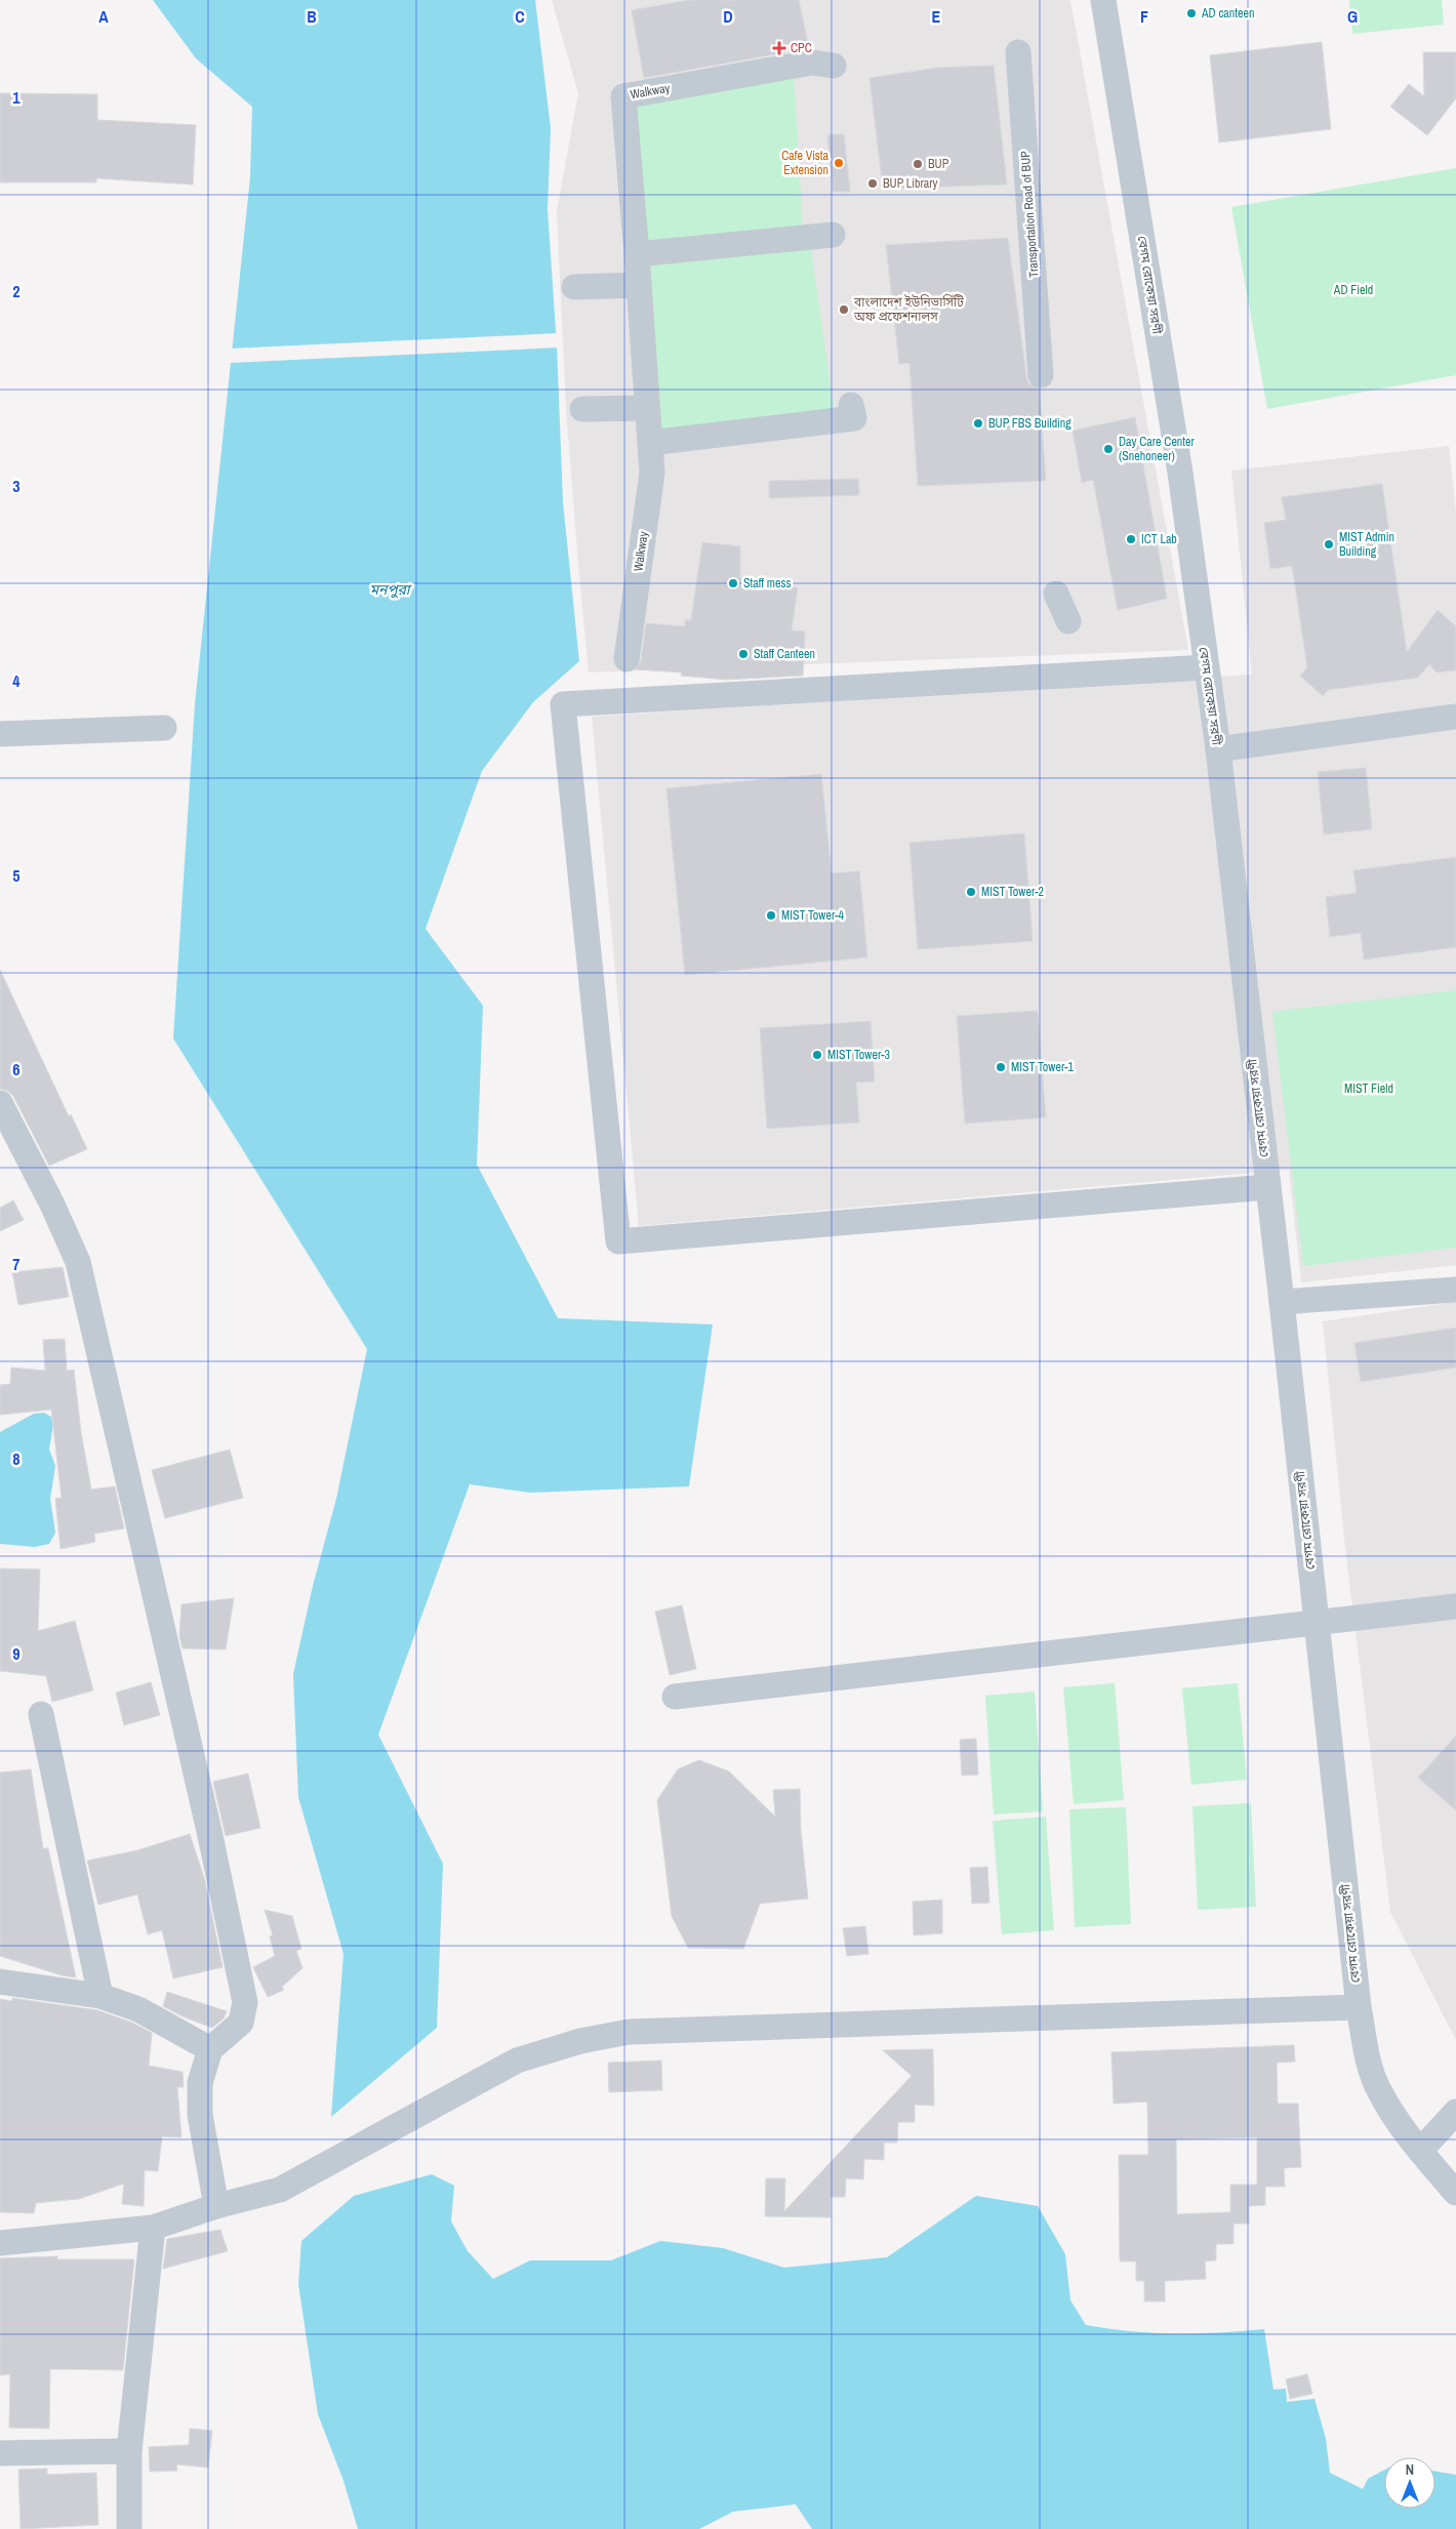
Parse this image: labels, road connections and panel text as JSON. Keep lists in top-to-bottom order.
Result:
{
  "streets": {
    "street": ["Walkway", "Transportation Road of BUP", "বেগম রোকেয়া সরণী"]
  },
  "water": ["মনপুরা"],
  "parks": ["AD Field", "MIST Field"],
  "places": {
    "other": [
      "AD canteen",
      "Cafe Vista Extension",
      "BUP",
      "BUP Library",
      "বাংলাদেশ ইউনিভার্সিটি অফ প্রফেশনালস",
      "BUP FBS Building",
      "Day Care Center (Snehoneer)",
      "ICT Lab",
      "MIST Admin Building",
      "Staff mess",
      "Staff Canteen",
      "MIST Tower-2",
      "MIST Tower-4",
      "MIST Tower-3",
      "MIST Tower-1"
    ],
    "health": ["CPC"]
  },
  "north": "top",
  "grid": {
    "columns": [
      "A",
      "B",
      "C",
      "D",
      "E",
      "F",
      "G"
    ],
    "rows": [
      "1",
      "2",
      "3",
      "4",
      "5",
      "6",
      "7",
      "8",
      "9"
    ]
  }
}
